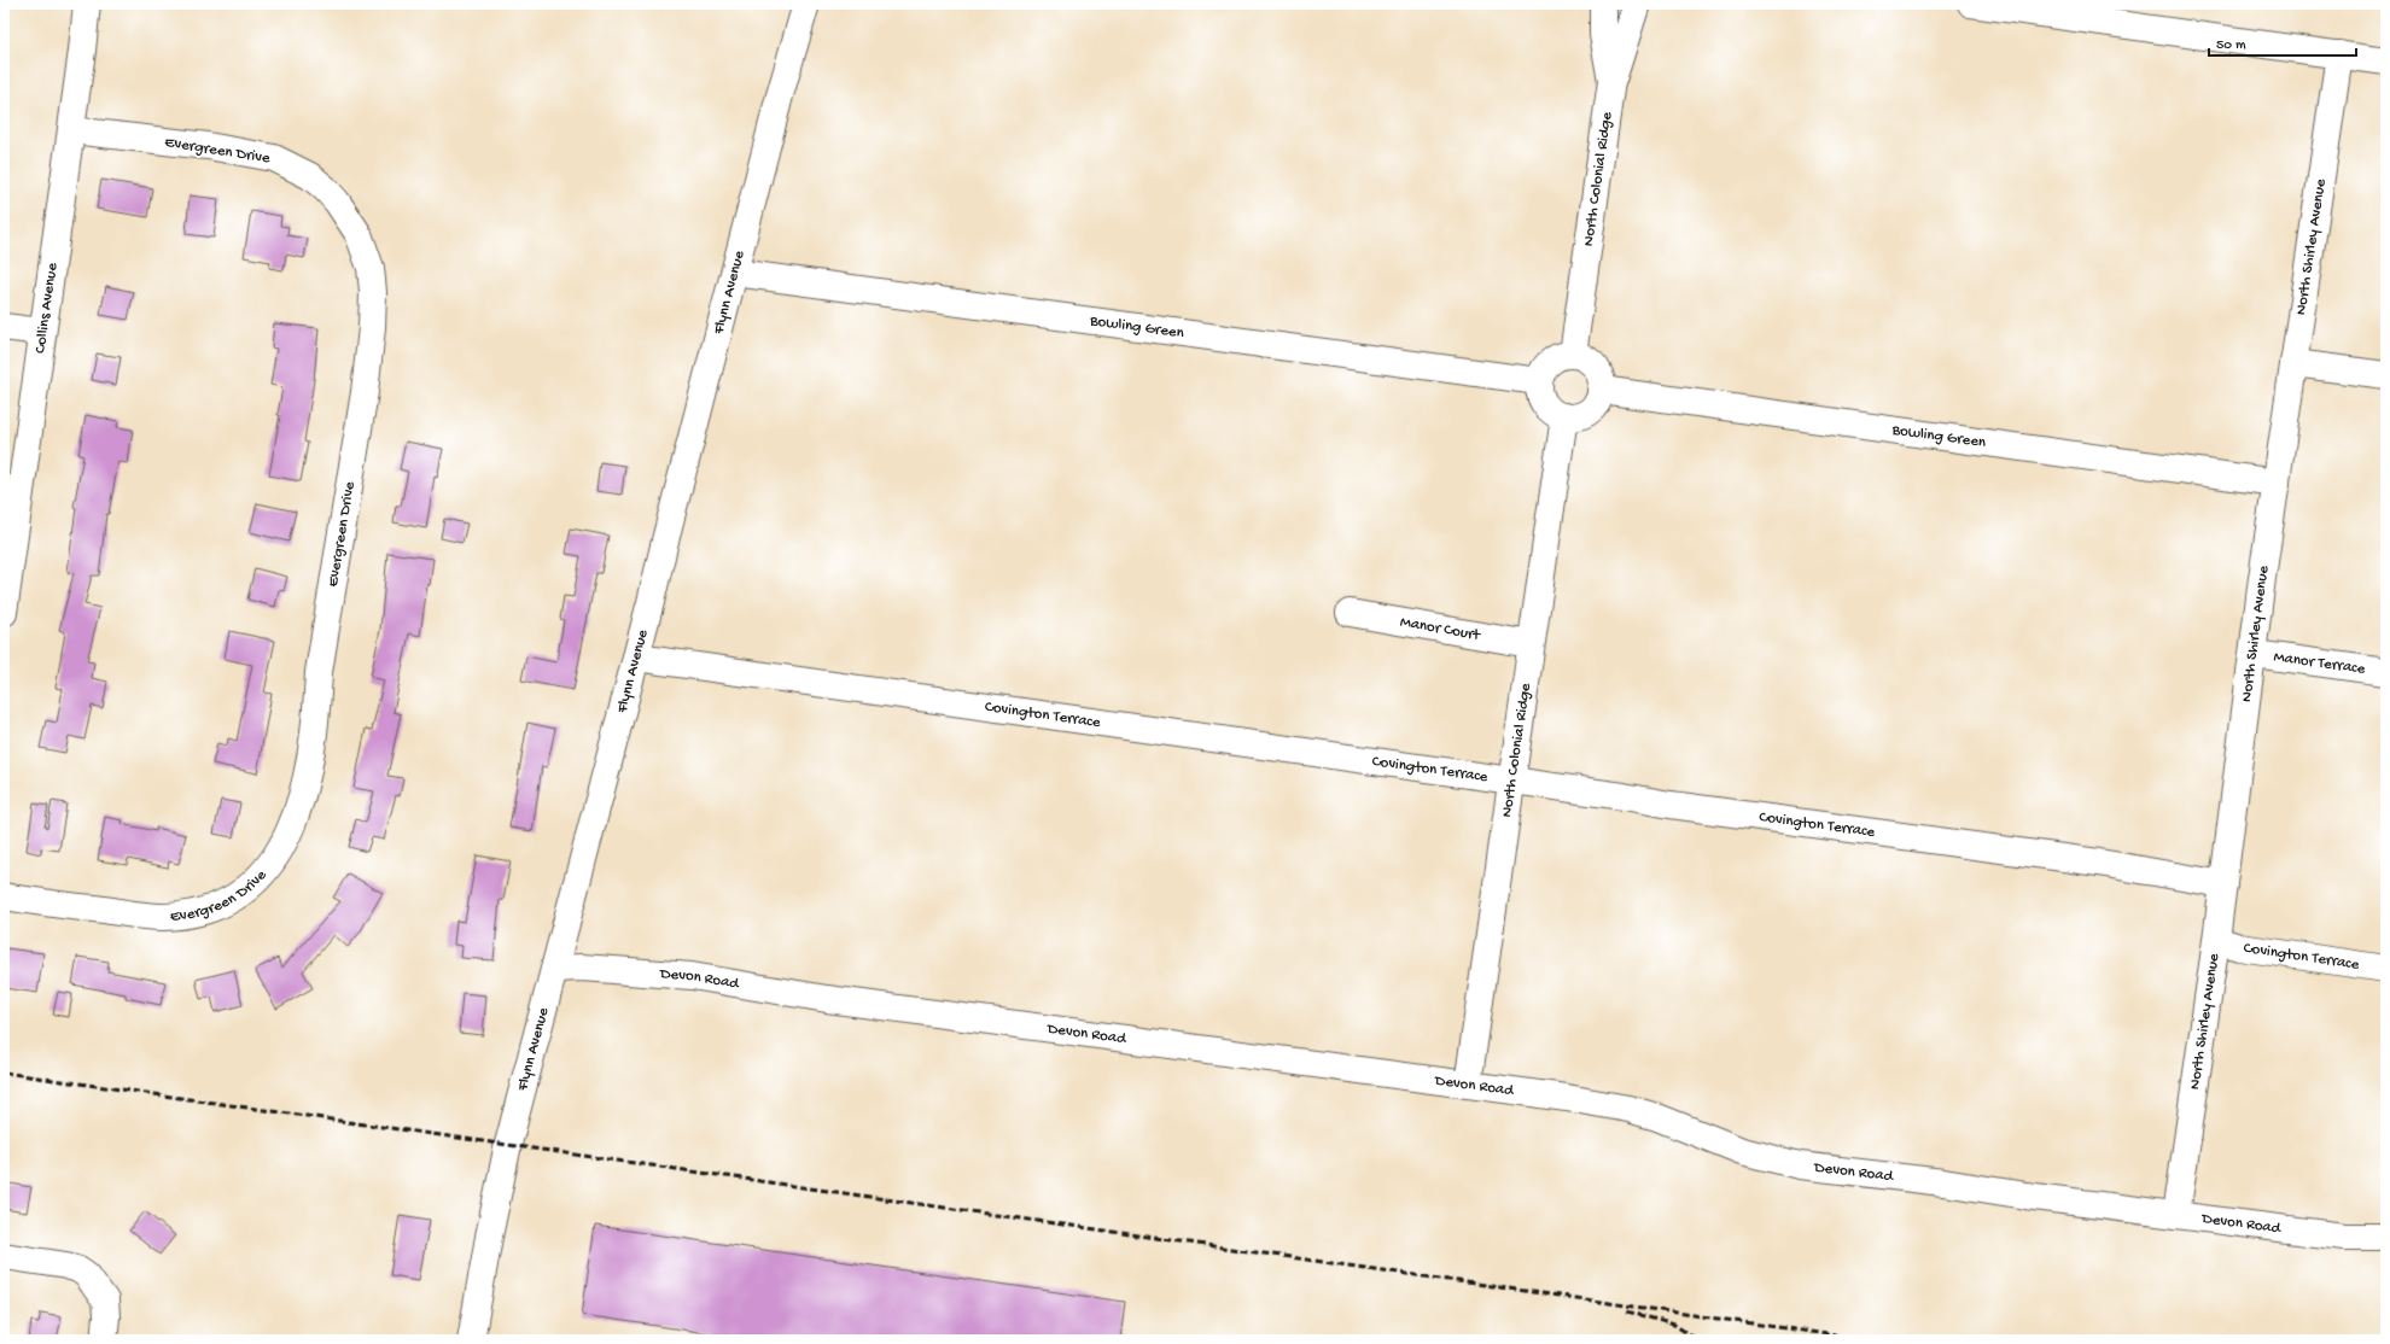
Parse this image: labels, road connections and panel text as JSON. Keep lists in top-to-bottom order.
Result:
{
  "streets": {
    "street": [
      "Evergreen Drive",
      "North Colonial Ridge",
      "North Shirley Avenue",
      "Flynn Avenue",
      "Collins Avenue",
      "Bowling Green",
      "Manor Court",
      "Manor Terrace",
      "Covington Terrace",
      "Devon Road"
    ]
  },
  "crossings": [
    ["Evergreen Drive", "Collins Avenue"],
    ["North Colonial Ridge", "Bowling Green"],
    ["North Colonial Ridge", "Manor Court"],
    ["North Colonial Ridge", "Covington Terrace"],
    ["North Colonial Ridge", "Devon Road"],
    ["North Shirley Avenue", "Bowling Green"],
    ["North Shirley Avenue", "Manor Terrace"],
    ["North Shirley Avenue", "Covington Terrace"],
    ["North Shirley Avenue", "Devon Road"],
    ["Flynn Avenue", "Bowling Green"],
    ["Flynn Avenue", "Covington Terrace"],
    ["Flynn Avenue", "Devon Road"]
  ],
  "scale_bar": "50 m"
}
